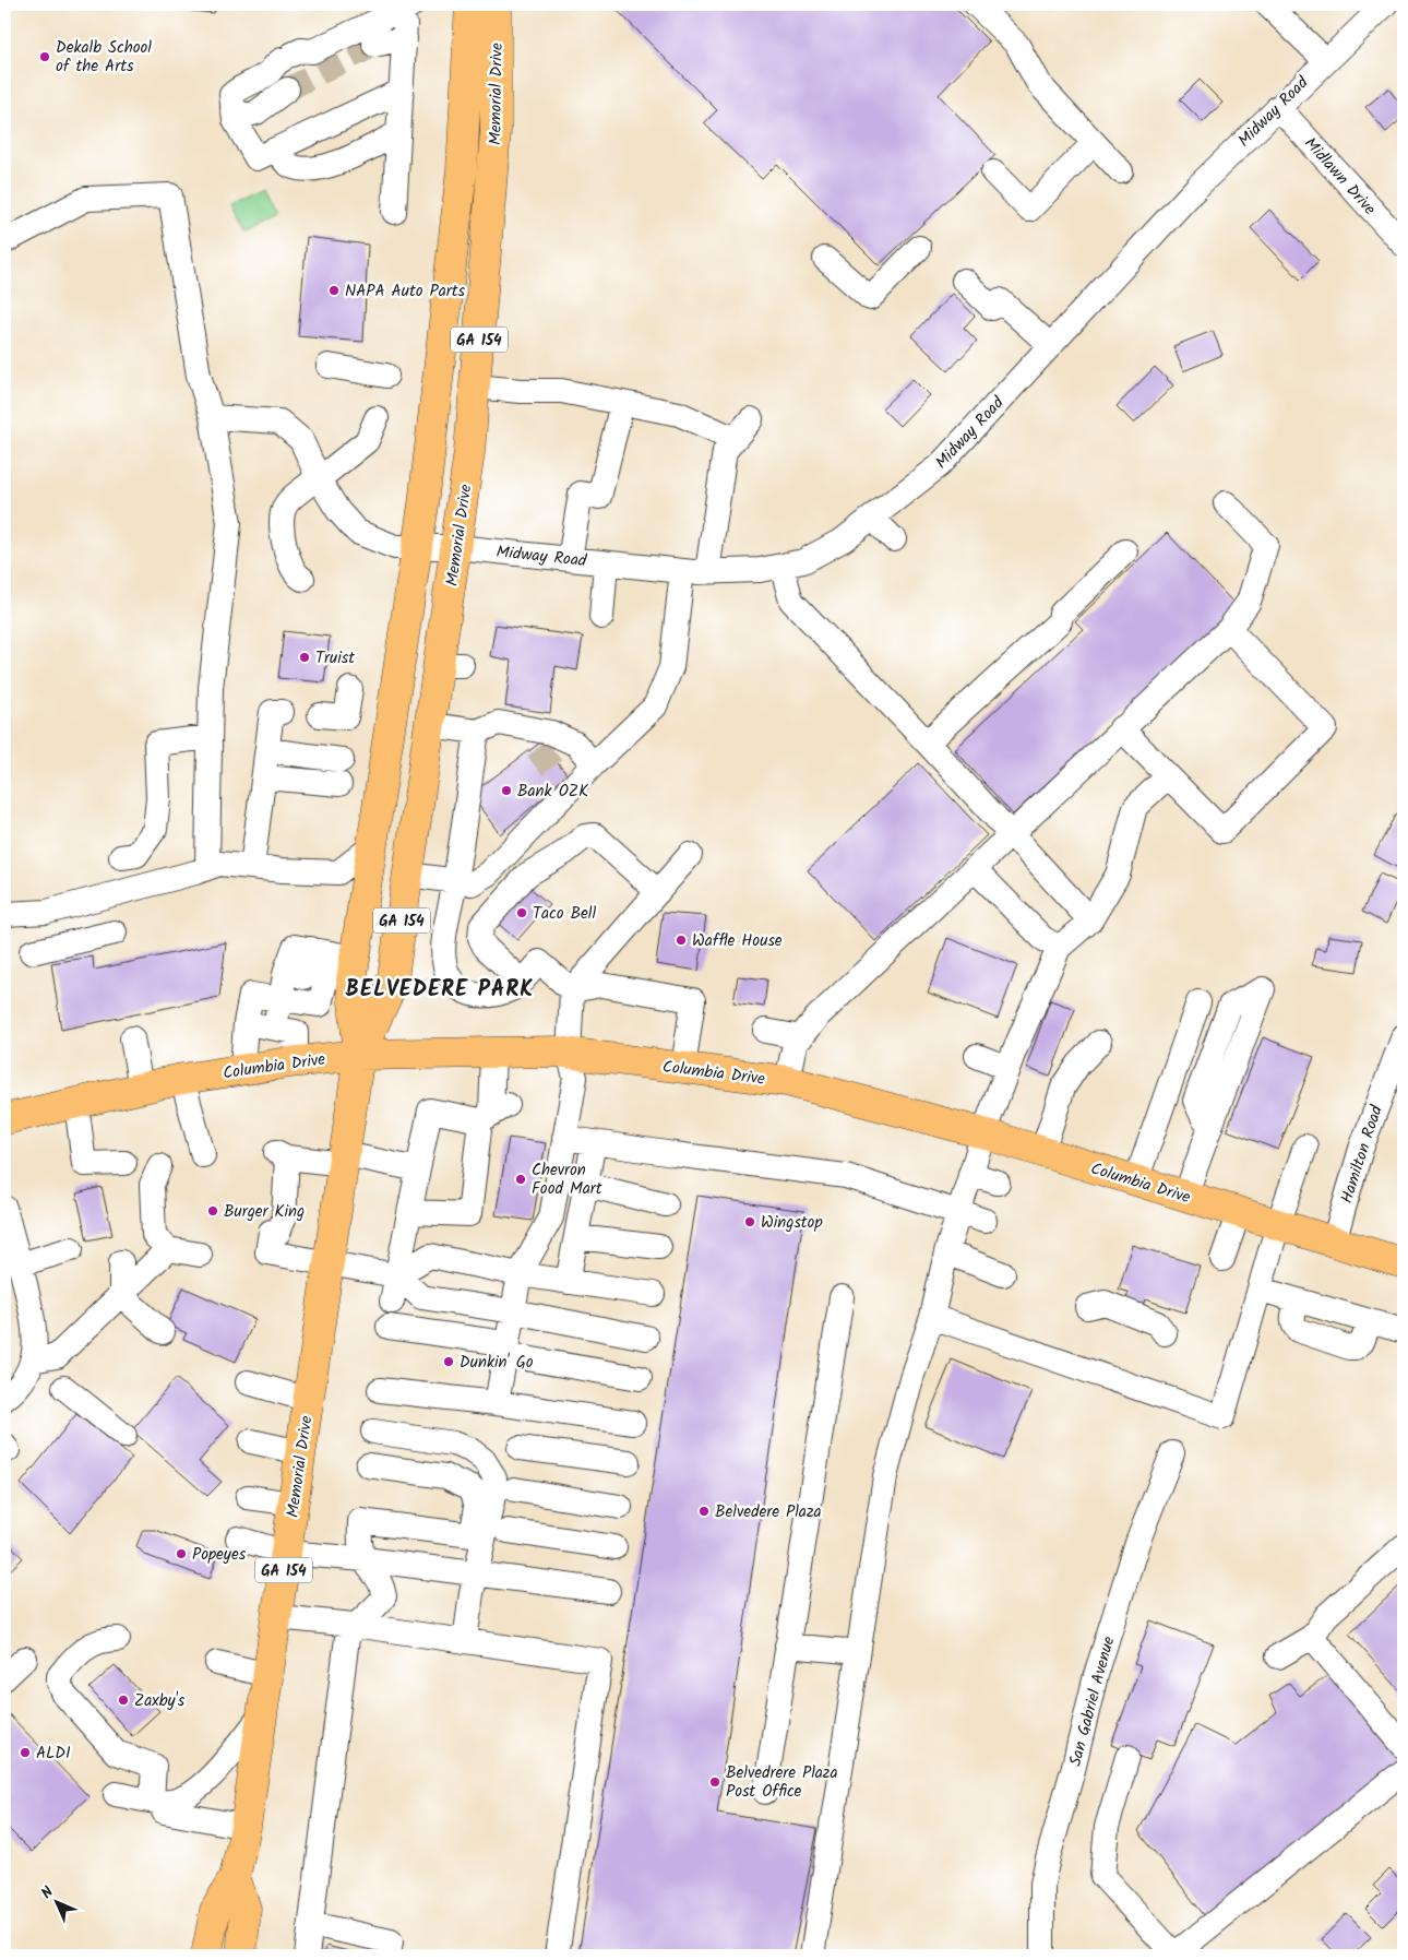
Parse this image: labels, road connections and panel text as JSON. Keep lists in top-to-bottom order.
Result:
{
  "streets": {
    "main road": ["Memorial Drive", "GA 154", "Columbia Drive"],
    "street": [
      "Midway Road",
      "Midlawn Drive",
      "Hamilton Road",
      "San Gabriel Avenue"
    ]
  },
  "crossings": [
    ["Memorial Drive", "Midway Road"],
    ["Memorial Drive", "Columbia Drive"],
    ["Midway Road", "Midlawn Drive"],
    ["Columbia Drive", "Hamilton Road"]
  ],
  "districts": ["BELVEDERE PARK"],
  "places": [
    "Dekalb School of the Arts",
    "NAPA Auto Parts",
    "Truist",
    "Bank OZK",
    "Taco Bell",
    "Waffle House",
    "Chevron Food Mart",
    "Burger King",
    "Wingstop",
    "Dunkin' Go",
    "Belvedere Plaza",
    "Popeyes",
    "Zaxby's",
    "ALDI",
    "Belvedrere Plaza Post Office"
  ],
  "north": "top left"
}
